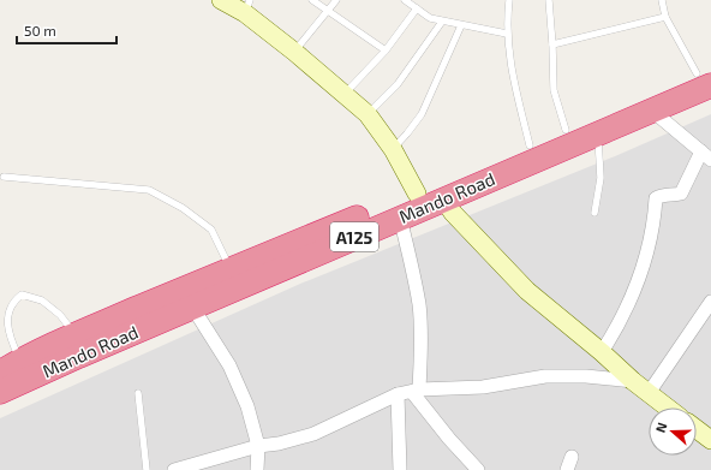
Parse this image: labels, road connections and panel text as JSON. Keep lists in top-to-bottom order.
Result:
{
  "streets": {
    "highway": ["Mando Road", "A125"]
  },
  "scale_bar": "50 m",
  "north": "left"
}
